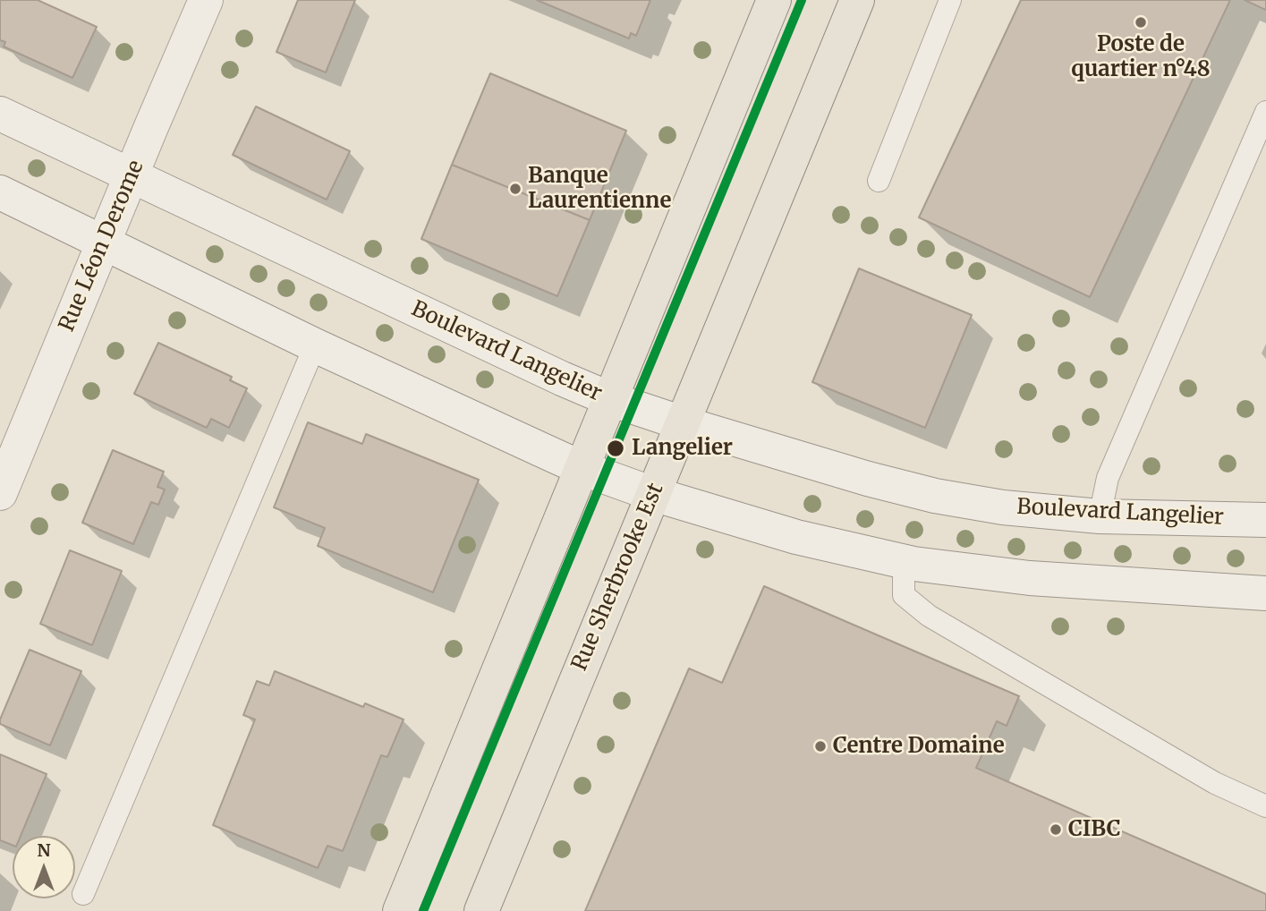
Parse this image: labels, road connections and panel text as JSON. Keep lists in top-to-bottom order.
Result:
{
  "streets": {
    "main road": ["Rue Léon Derome", "Boulevard Langelier", "Rue Sherbrooke Est"]
  },
  "crossings": [
    ["Rue Léon Derome", "Boulevard Langelier"],
    ["Boulevard Langelier", "Rue Sherbrooke Est"]
  ],
  "places": [
    "Poste de quartier n°48",
    "Banque Laurentienne",
    "Langelier",
    "Centre Domaine",
    "CIBC"
  ],
  "north": "top"
}
